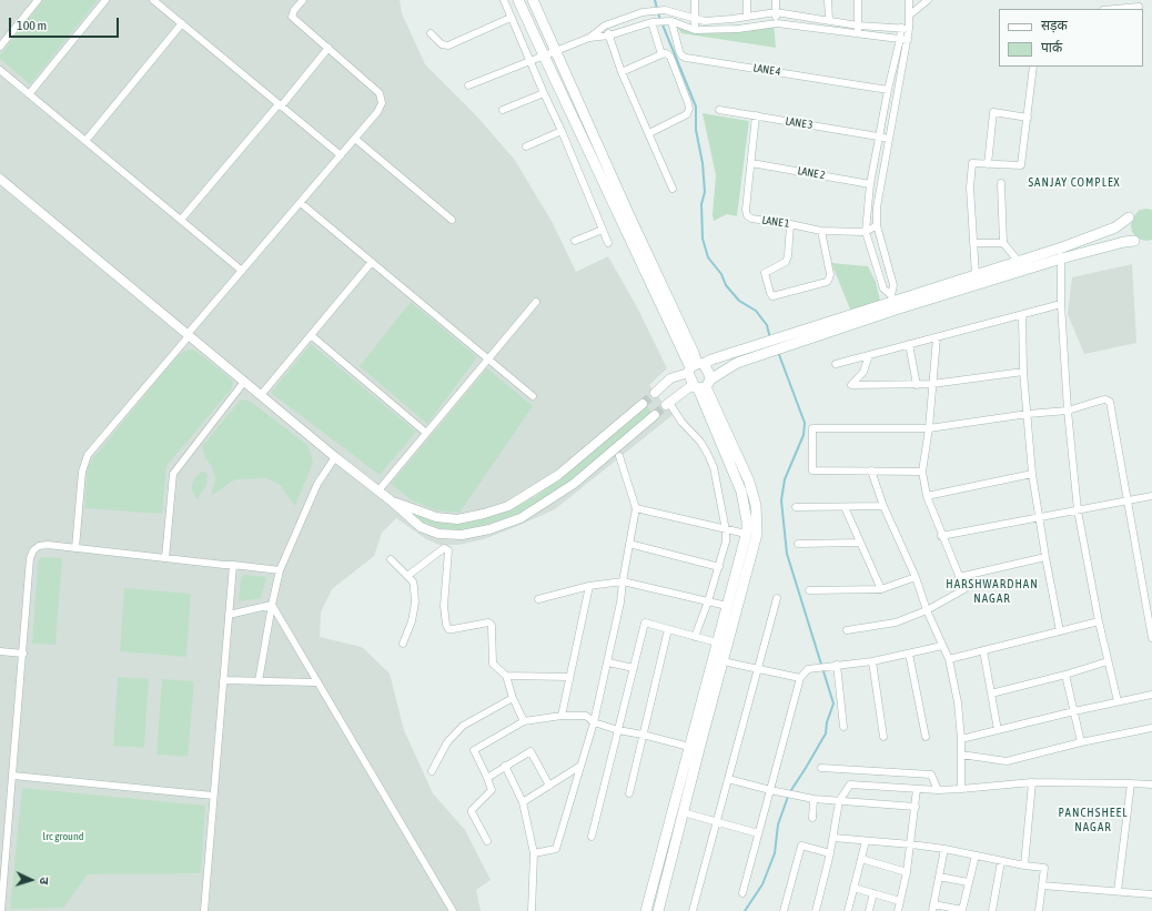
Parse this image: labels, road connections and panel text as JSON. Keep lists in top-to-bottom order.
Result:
{
  "streets": {
    "street": [
      "LANE 4",
      "LANE 3",
      "LANE 2",
      "LANE 1"
    ]
  },
  "crossings": [
    ["LANE 3", "LANE 1"],
    ["LANE 2", "LANE 1"]
  ],
  "districts": ["SANJAY COMPLEX", "HARSHWARDHAN NAGAR", "PANCHSHEEL NAGAR"],
  "parks": ["lrc ground"],
  "legend": ["सड़क", "पार्क"],
  "scale_bar": "100 m",
  "north": "right"
}
